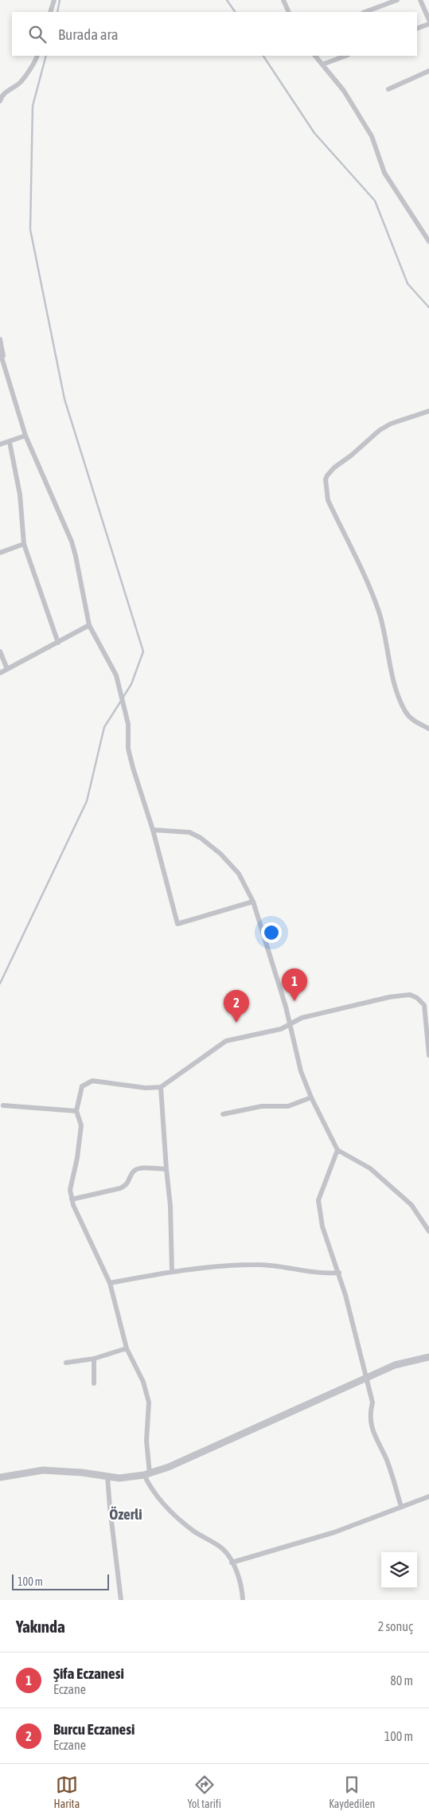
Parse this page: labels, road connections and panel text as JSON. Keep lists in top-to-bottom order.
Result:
{
  "districts": ["Özerli"],
  "scale_bar": "100 m",
  "page": {
    "search": "Burada ara",
    "pins": ["1", "2"],
    "scale": "100 m",
    "heading": ["Yakında", "2 sonuç"],
    "list": [
      {
        "mark": "1",
        "name": "Şifa Eczanesi",
        "note": "Eczane",
        "value": "80 m"
      },
      {
        "mark": "2",
        "name": "Burcu Eczanesi",
        "note": "Eczane",
        "value": "100 m"
      }
    ],
    "nav": ["Harita", "Yol tarifi", "Kaydedilen"]
  }
}
